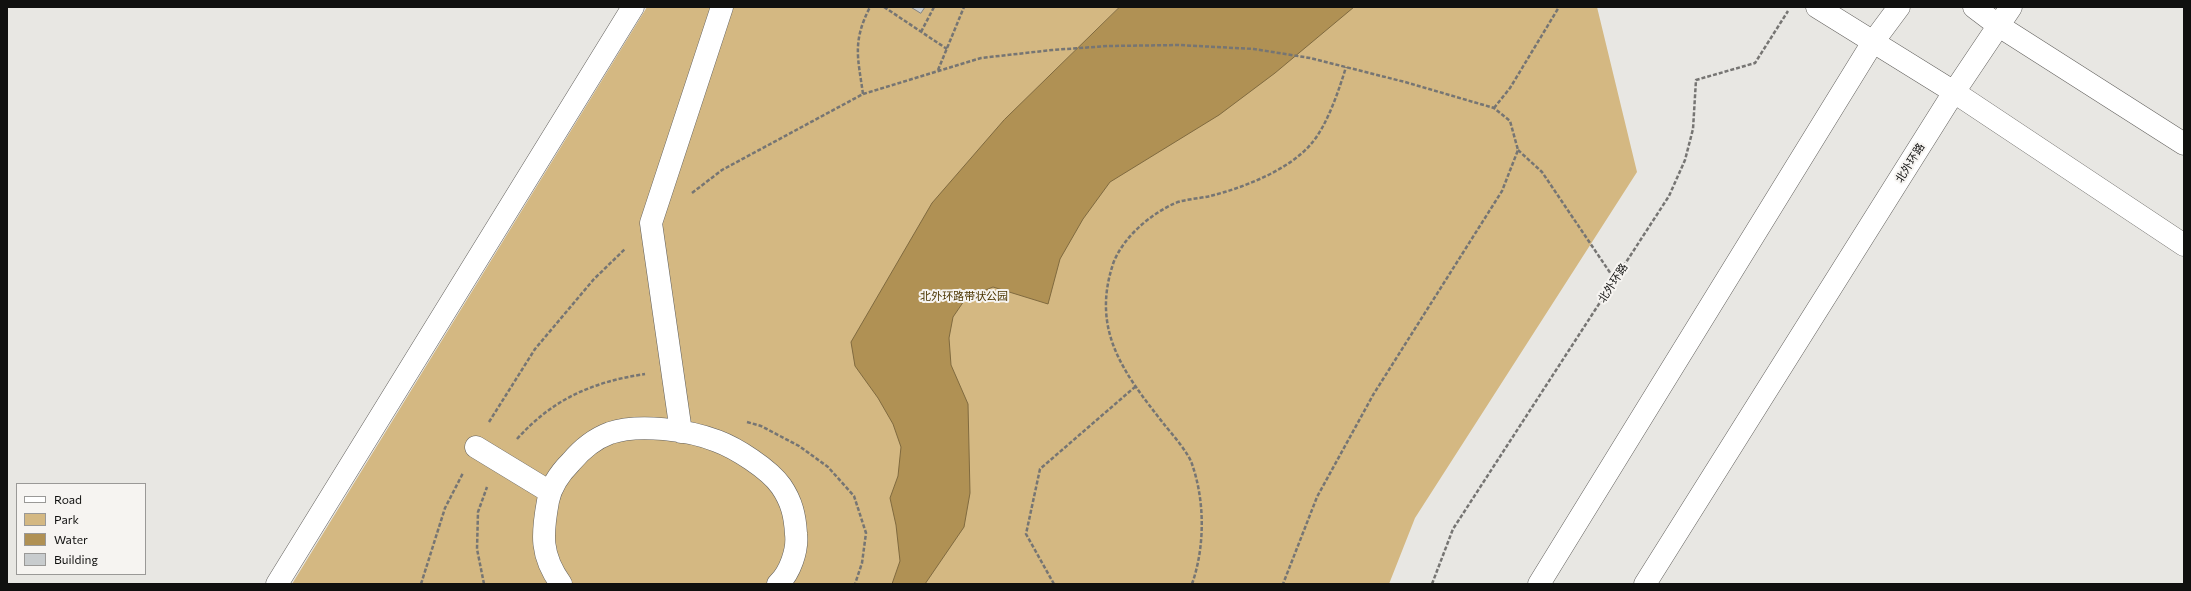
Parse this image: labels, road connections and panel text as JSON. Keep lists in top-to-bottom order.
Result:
{
  "streets": {
    "main road": ["北外环路"]
  },
  "parks": ["北外环路带状公园"],
  "legend": [
    "Road",
    "Park",
    "Water",
    "Building"
  ]
}
